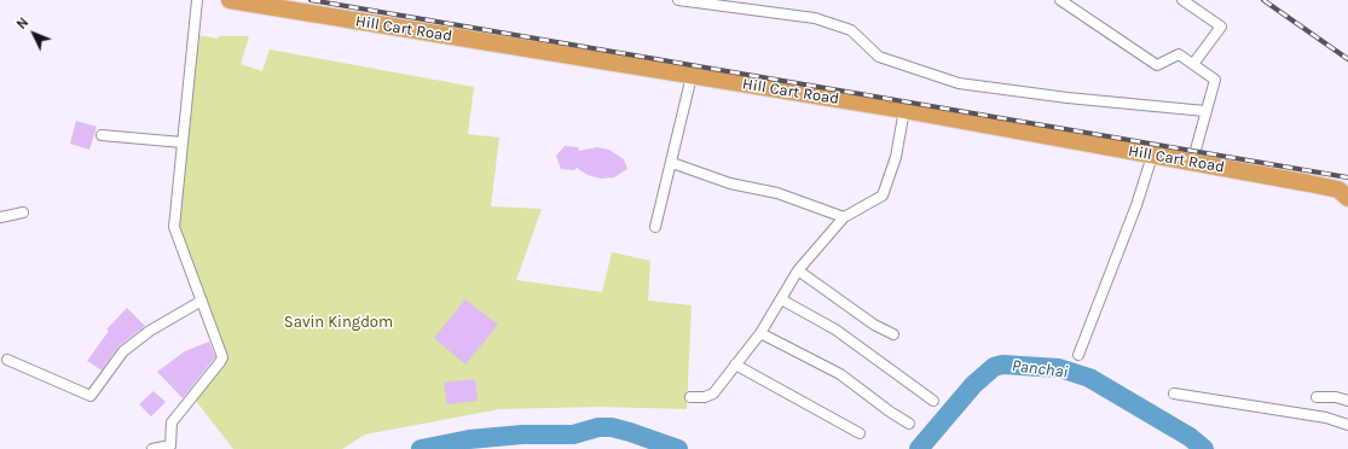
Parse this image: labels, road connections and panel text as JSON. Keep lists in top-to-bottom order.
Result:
{
  "streets": {
    "highway": ["Hill Cart Road"]
  },
  "water": ["Panchai"],
  "parks": ["Savin Kingdom"],
  "north": "top left"
}
